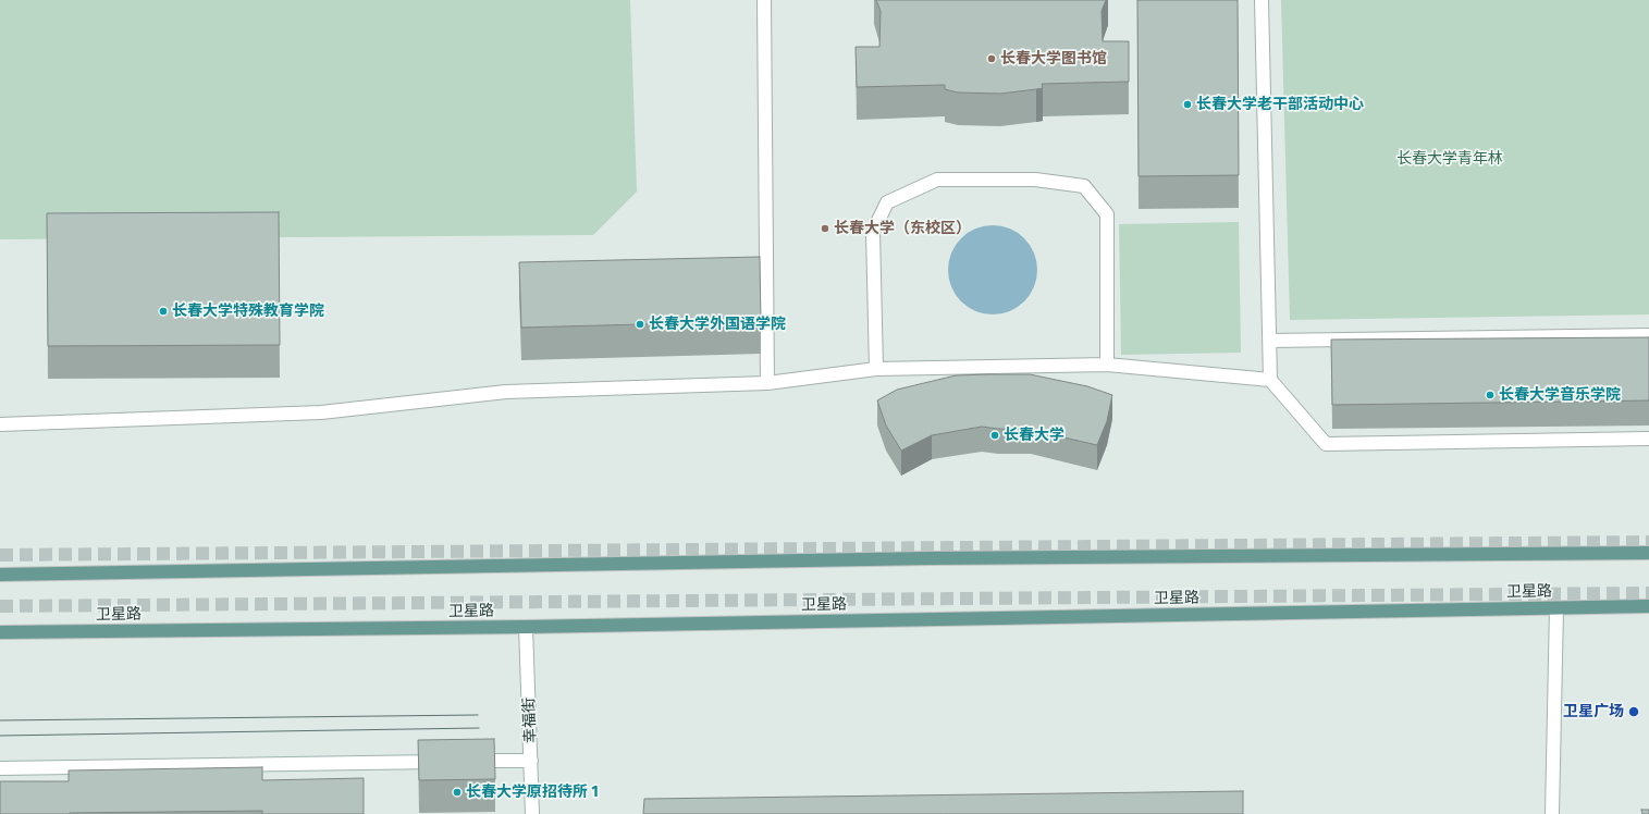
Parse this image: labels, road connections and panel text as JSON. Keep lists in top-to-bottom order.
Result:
{
  "streets": {
    "main road": ["卫星路", "幸福街"]
  },
  "crossings": [
    ["卫星路", "幸福街"]
  ],
  "parks": ["长春大学青年林"],
  "places": [
    "长春大学图书馆",
    "长春大学老干部活动中心",
    "长春大学（东校区）",
    "长春大学特殊教育学院",
    "长春大学外国语学院",
    "长春大学音乐学院",
    "长春大学",
    "卫星广场",
    "长春大学原招待所 1"
  ]
}
